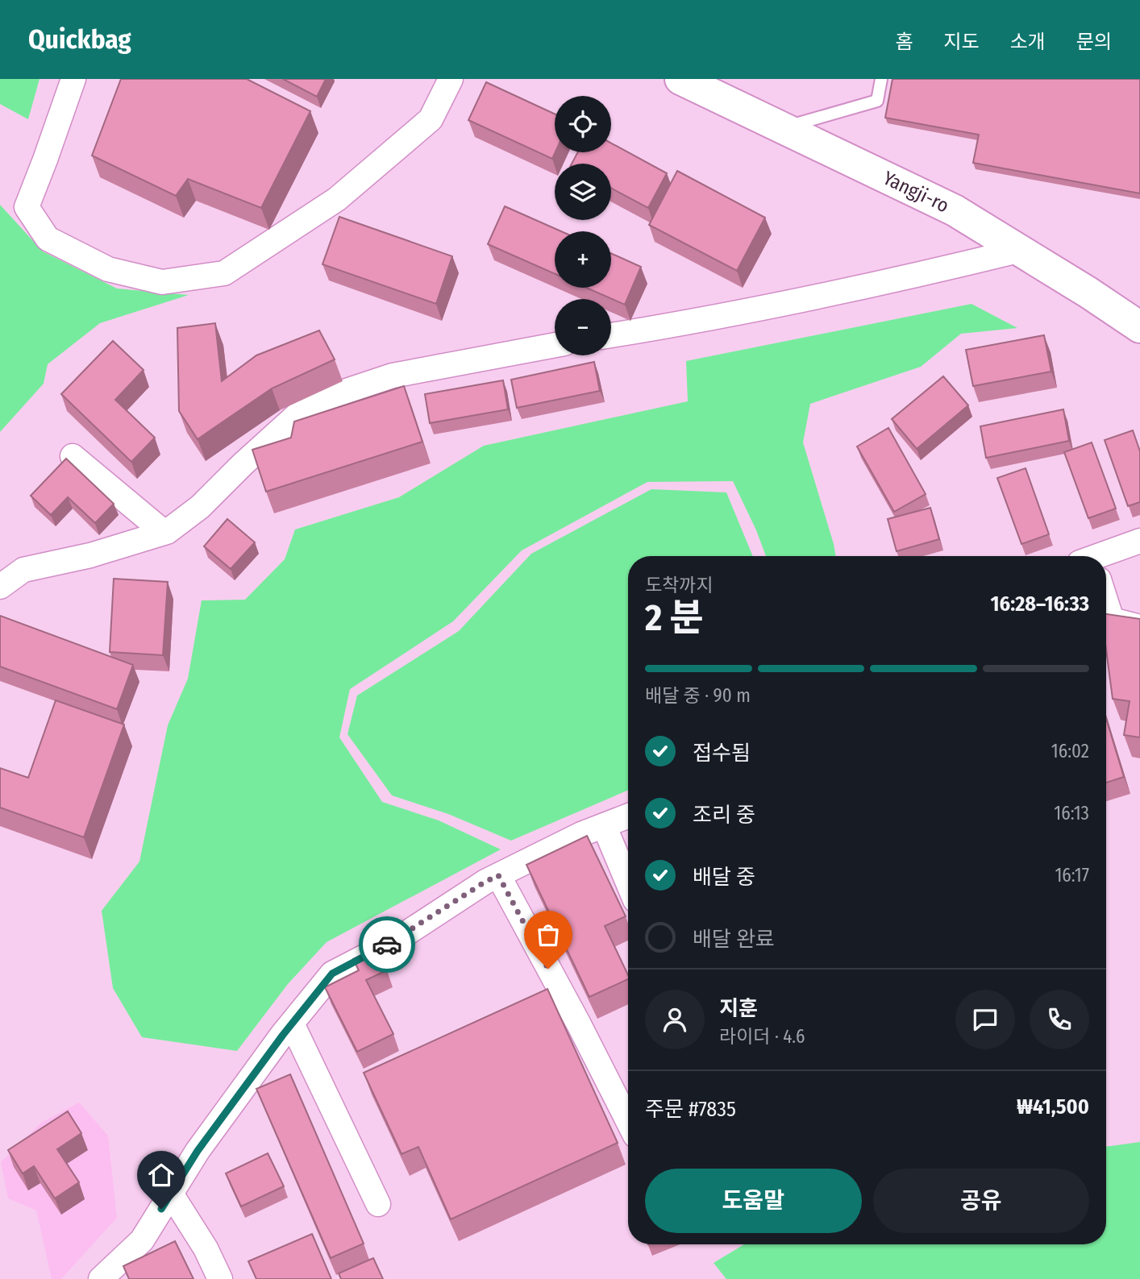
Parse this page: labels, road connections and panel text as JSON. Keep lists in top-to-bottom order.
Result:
{
  "streets": {
    "street": ["Yangji-ro"]
  },
  "page": {
    "header": "Quickbag",
    "nav": [
      "홈",
      "지도",
      "소개",
      "문의"
    ],
    "map_buttons": ["+", "−"],
    "heading": ["2 분", "도착까지", "16:28–16:33"],
    "panel": [
      "지훈",
      "라이더 · 4.6",
      "주문 #7835",
      "₩41,500"
    ],
    "bar": "배달 중 · 90 m",
    "list": [
      ["접수됨", "16:02"],
      ["조리 중", "16:13"],
      ["배달 중", "16:17"],
      "배달 완료"
    ],
    "buttons": ["도움말", "공유"]
  }
}
